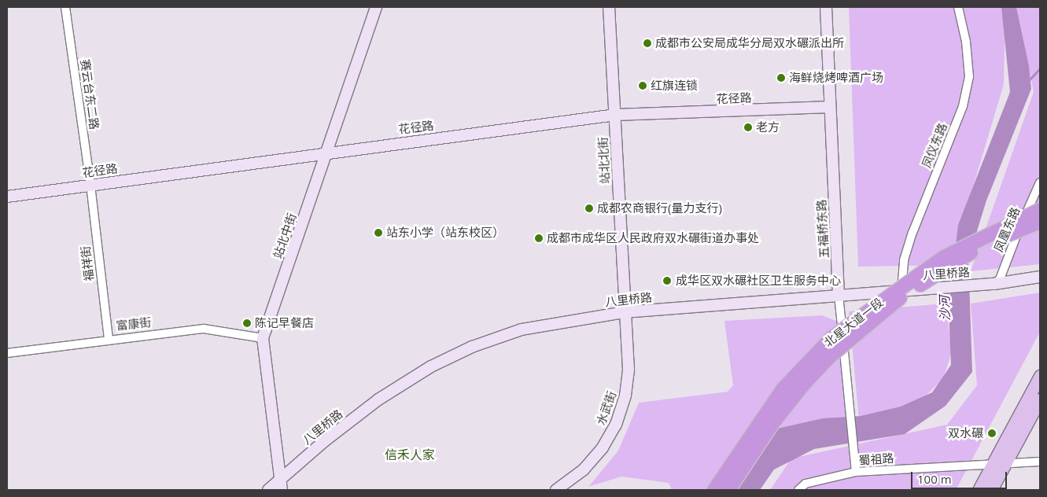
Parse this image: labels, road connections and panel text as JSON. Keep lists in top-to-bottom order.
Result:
{
  "streets": {
    "highway": ["北星大道一段"],
    "street": [
      "赛云台东二路",
      "花径路",
      "凤仪东路",
      "站北北街",
      "五福桥东路",
      "凤凰东路",
      "站北中街",
      "福祥街",
      "八里桥路",
      "富康街",
      "水武街",
      "蜀祖路"
    ]
  },
  "crossings": [
    ["赛云台东二路", "花径路"],
    ["赛云台东二路", "福祥街"],
    ["花径路", "站北北街"],
    ["花径路", "五福桥东路"],
    ["花径路", "站北中街"],
    ["花径路", "福祥街"],
    ["凤仪东路", "八里桥路"],
    ["站北北街", "八里桥路"],
    ["站北北街", "水武街"],
    ["五福桥东路", "八里桥路"],
    ["五福桥东路", "蜀祖路"],
    ["凤凰东路", "八里桥路"],
    ["站北中街", "八里桥路"],
    ["站北中街", "富康街"],
    ["福祥街", "富康街"],
    ["八里桥路", "水武街"]
  ],
  "districts": ["信禾人家"],
  "water": ["沙河"],
  "places": [
    "成都市公安局成华分局双水碾派出所",
    "海鲜烧烤啤酒广场",
    "红旗连锁",
    "老方",
    "成都农商银行(量力支行)",
    "站东小学（站东校区）",
    "成都市成华区人民政府双水碾街道办事处",
    "成华区双水碾社区卫生服务中心",
    "陈记早餐店",
    "双水碾"
  ],
  "scale_bar": "100 m"
}
